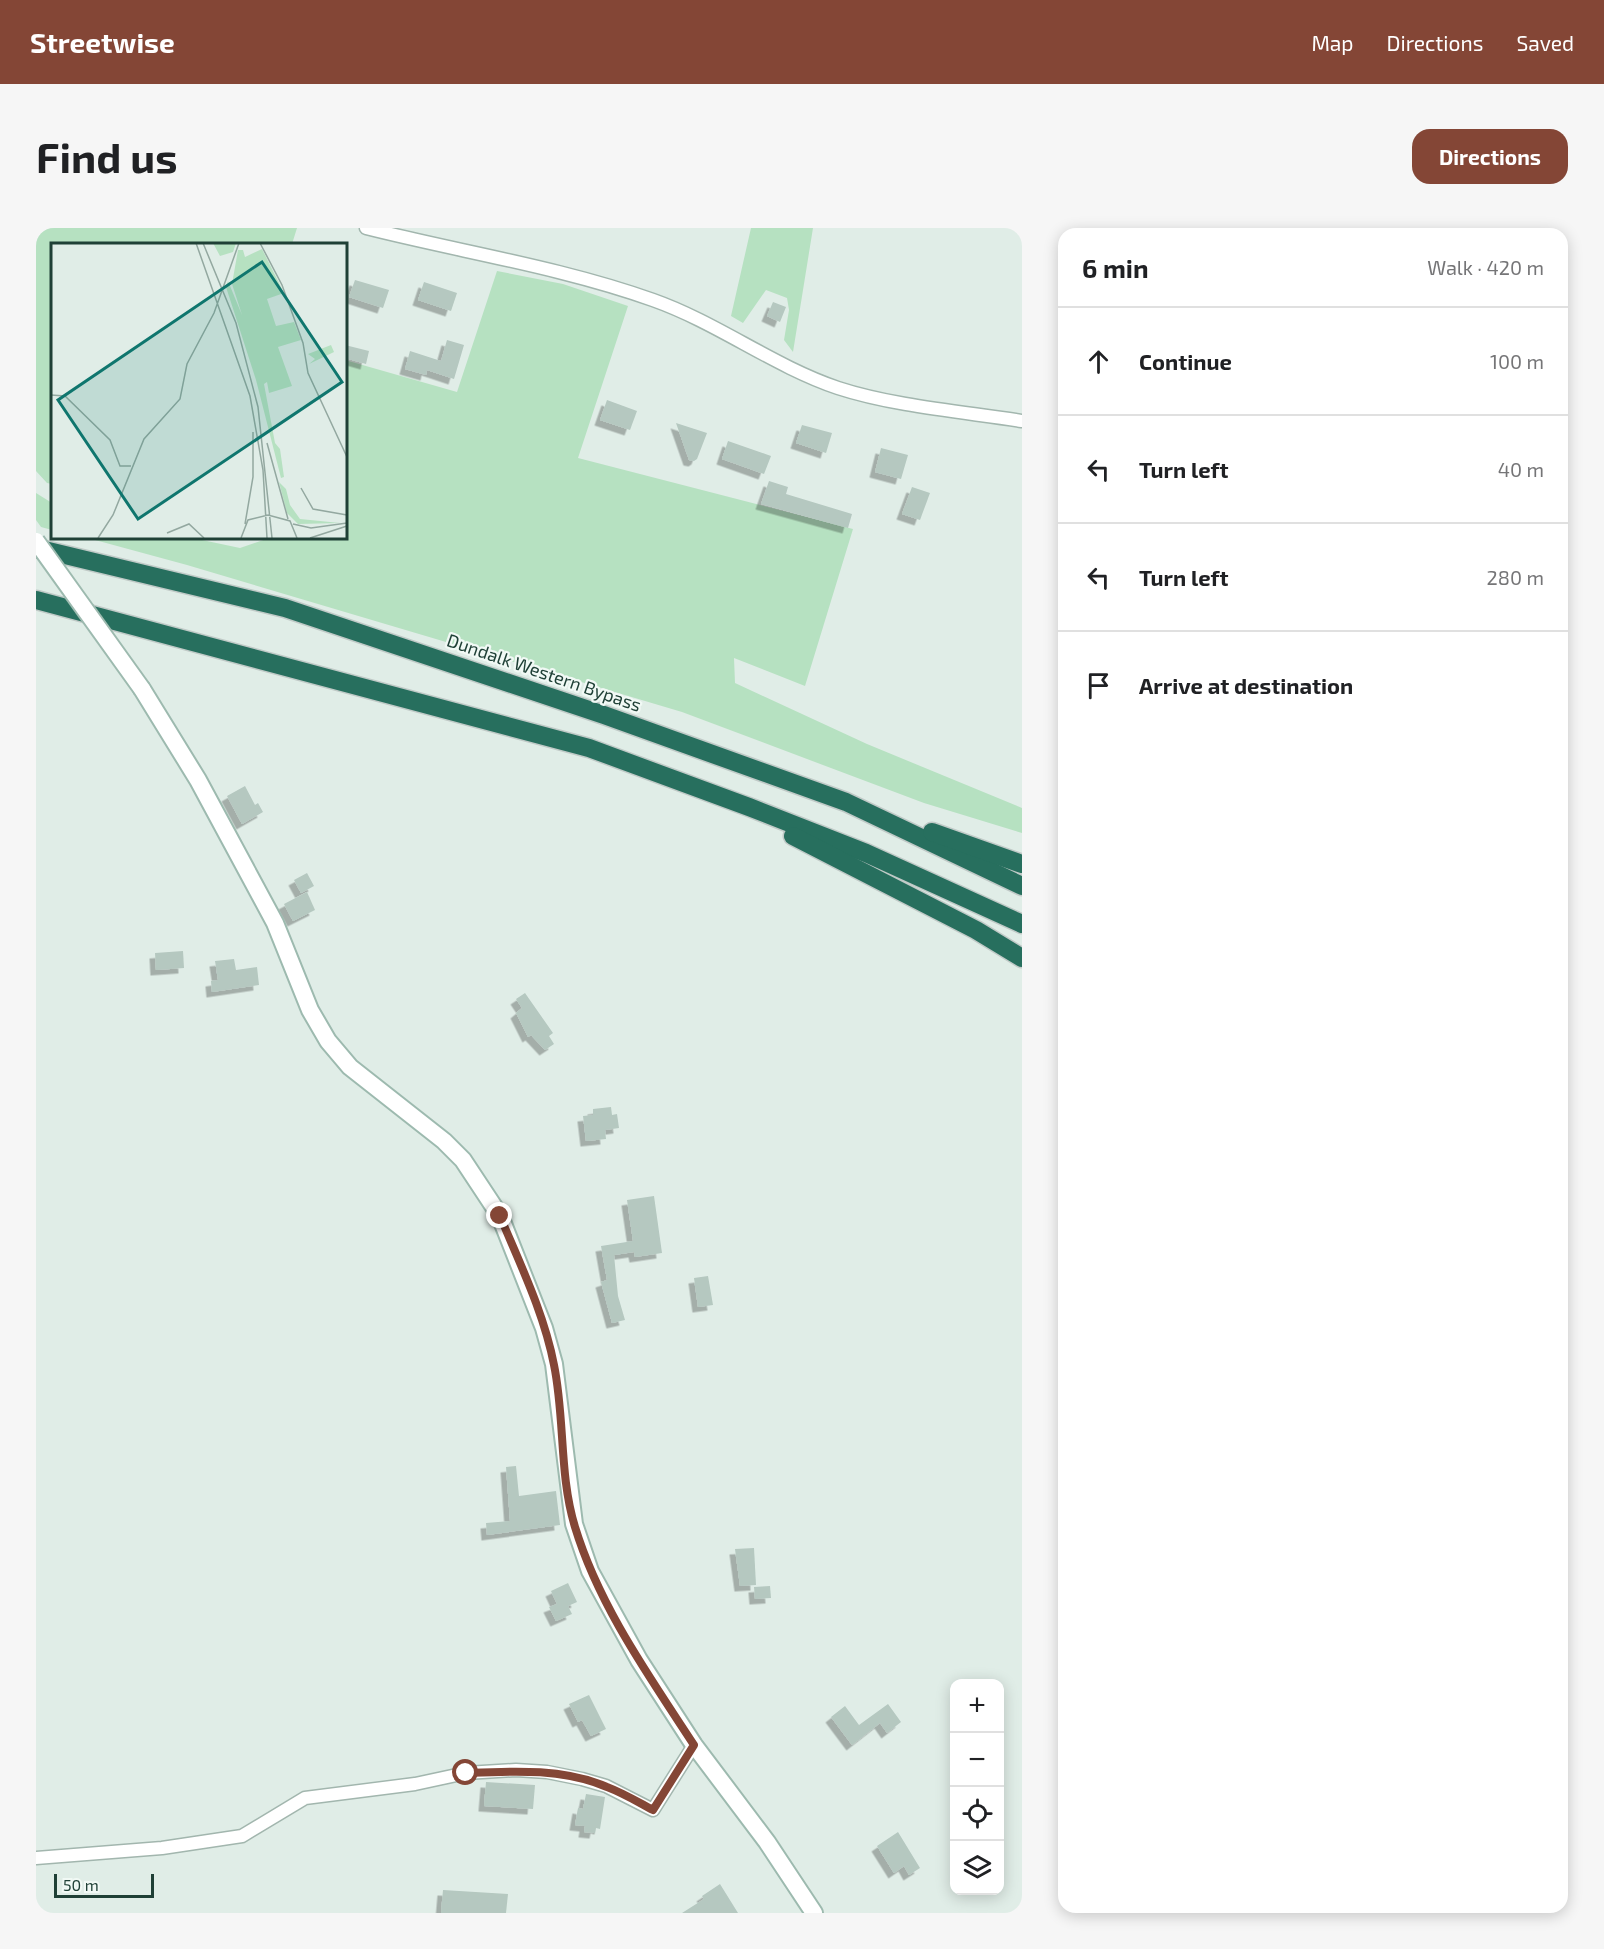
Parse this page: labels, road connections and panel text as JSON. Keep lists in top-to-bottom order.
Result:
{
  "streets": {
    "highway": ["Dundalk Western Bypass"]
  },
  "scale_bar": "50 m",
  "page": {
    "header": "Streetwise",
    "nav": ["Map", "Directions", "Saved"],
    "buttons": "Directions",
    "title": "Find us",
    "heading": ["6 min", "Walk · 420 m"],
    "list": [
      ["Continue", "100 m"],
      ["Turn left", "40 m"],
      ["Turn left", "280 m"],
      "Arrive at destination"
    ],
    "map_buttons": ["+", "−"],
    "scale": "50 m"
  }
}
